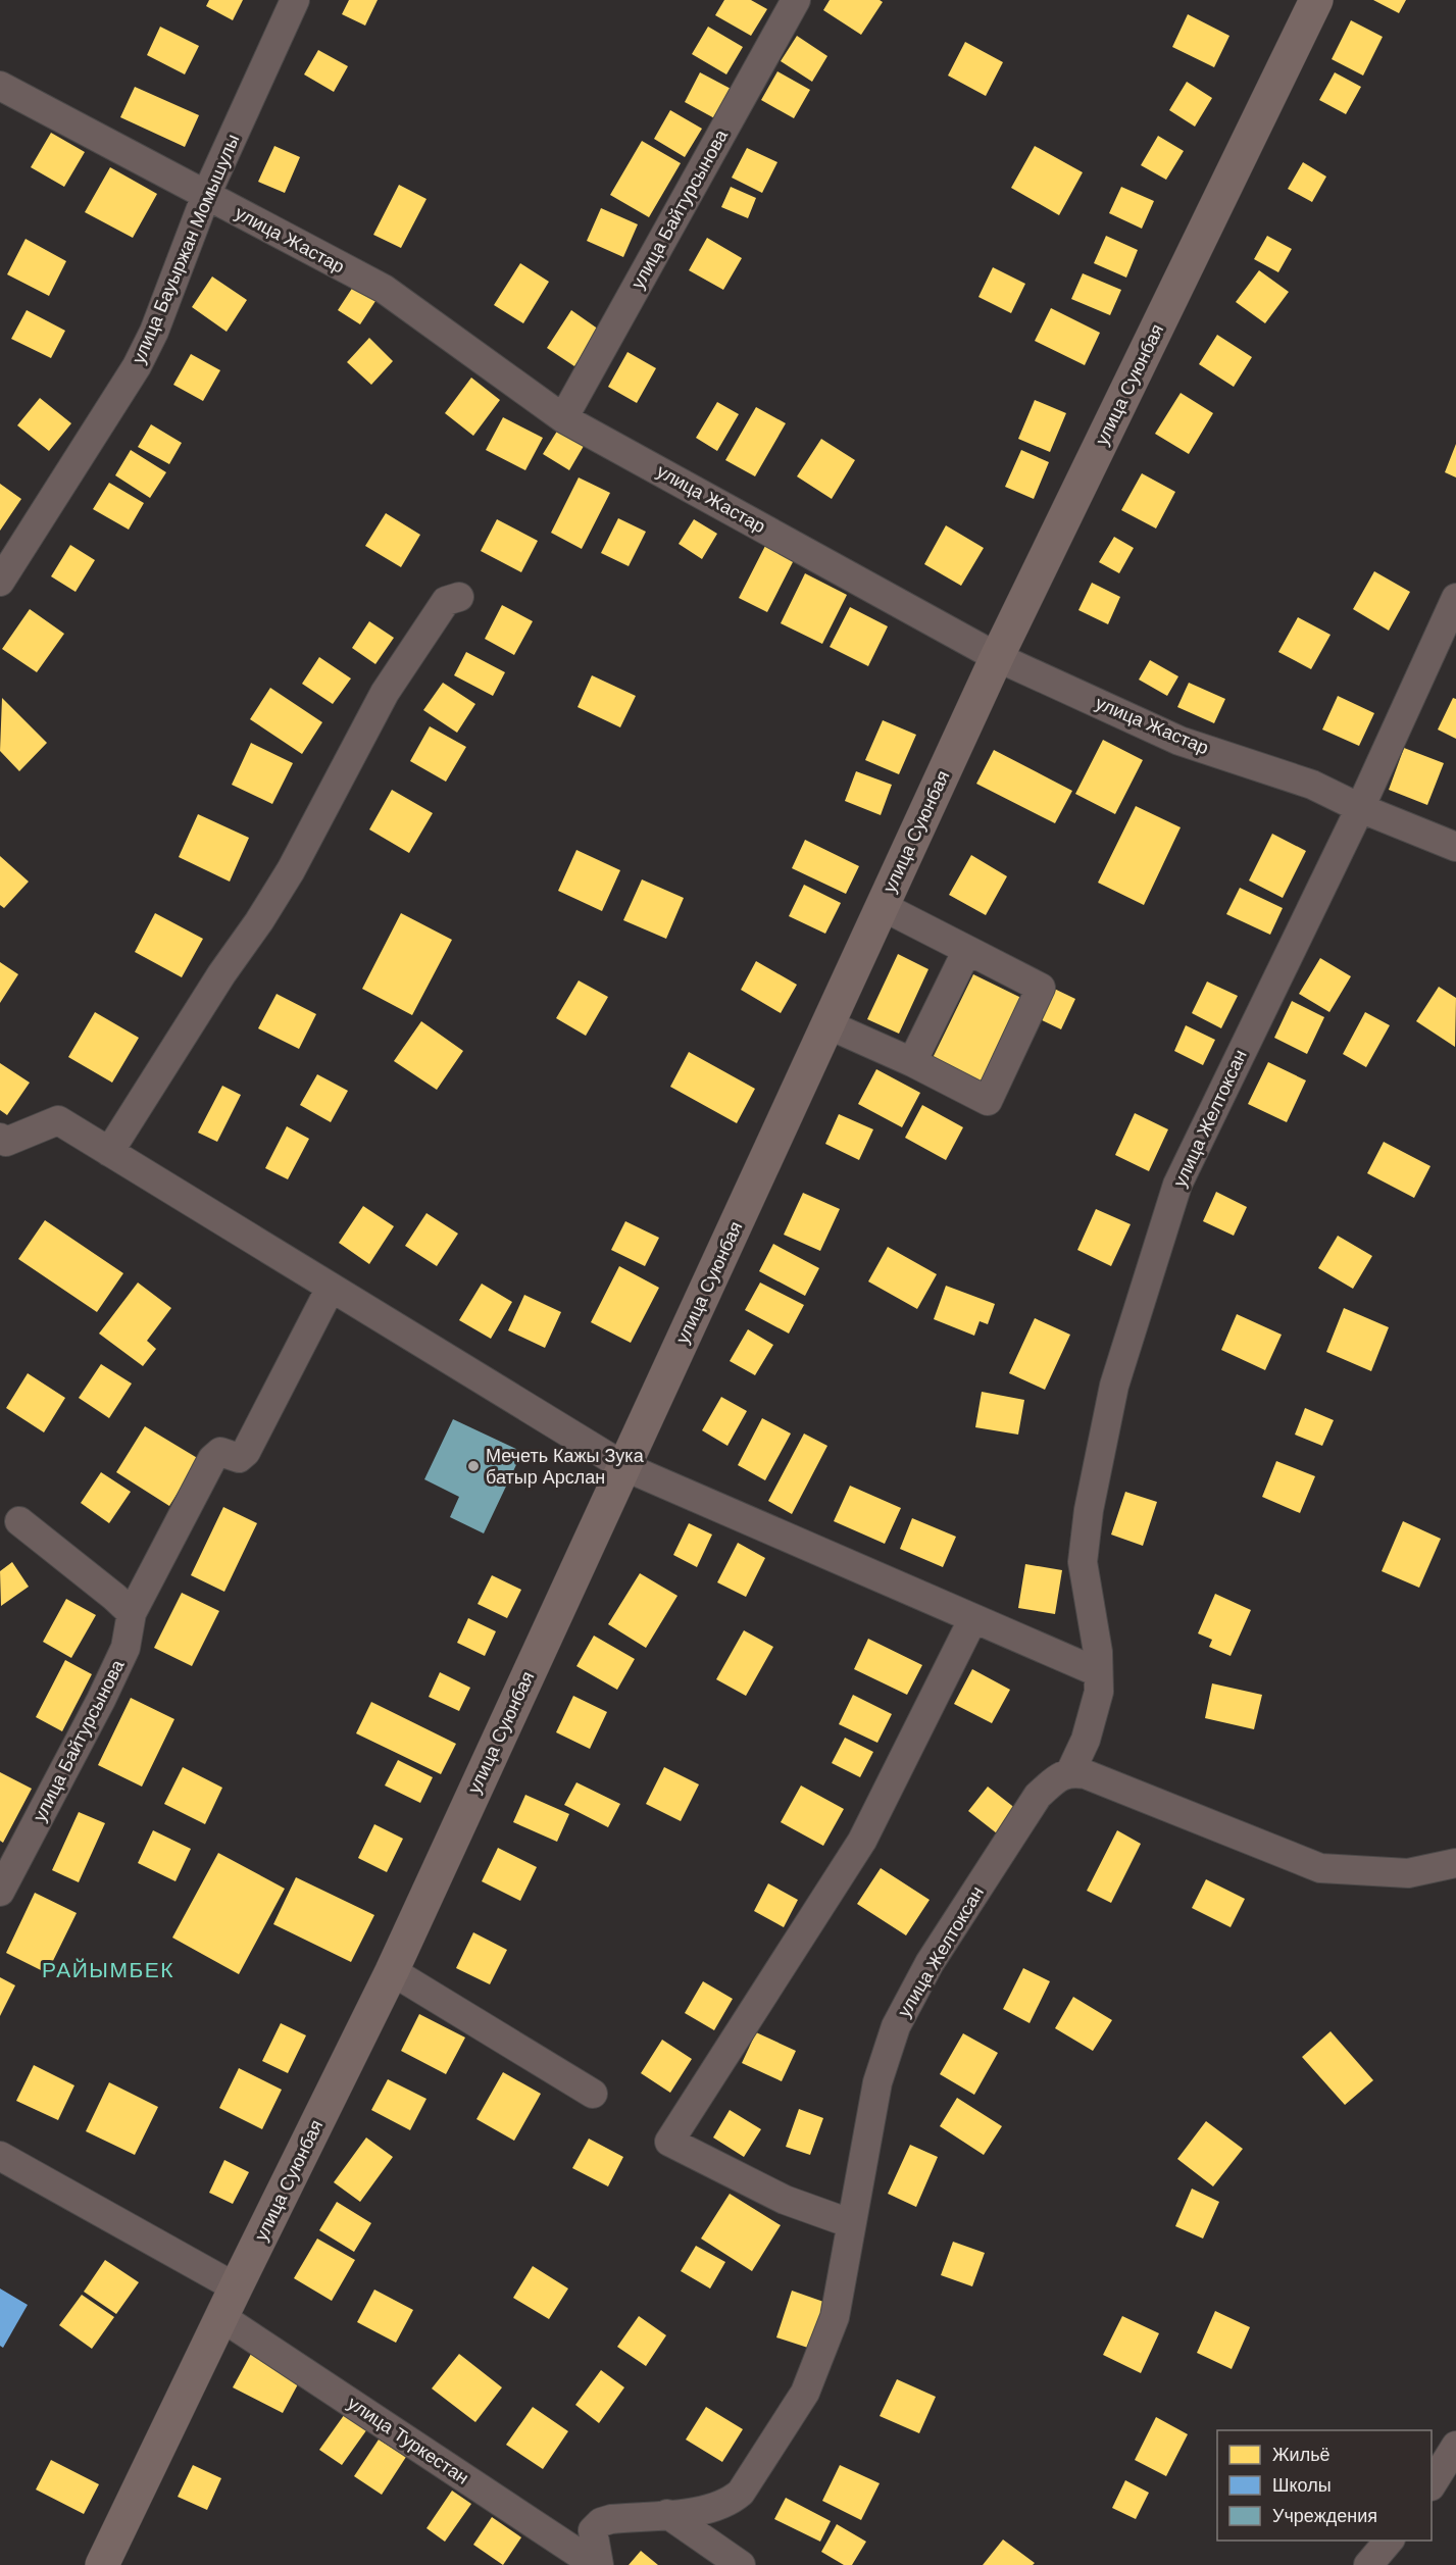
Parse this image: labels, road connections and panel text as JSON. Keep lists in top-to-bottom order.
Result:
{
  "streets": {
    "main road": ["улица Суюнбая"],
    "street": [
      "улица Байтурсынова",
      "улица Жастар",
      "улица Бауыржан Момышулы",
      "улица Желтоксан",
      "улица Туркестан"
    ]
  },
  "crossings": [
    ["улица Байтурсынова", "улица Жастар"],
    ["улица Жастар", "улица Бауыржан Момышулы"],
    ["улица Жастар", "улица Суюнбая"],
    ["улица Жастар", "улица Желтоксан"],
    ["улица Суюнбая", "улица Туркестан"],
    ["улица Желтоксан", "улица Туркестан"]
  ],
  "districts": ["РАЙЫМБЕК"],
  "places": ["Мечеть Кажы Зука батыр Арслан"],
  "legend": ["Жильё", "Школы", "Учреждения"]
}
